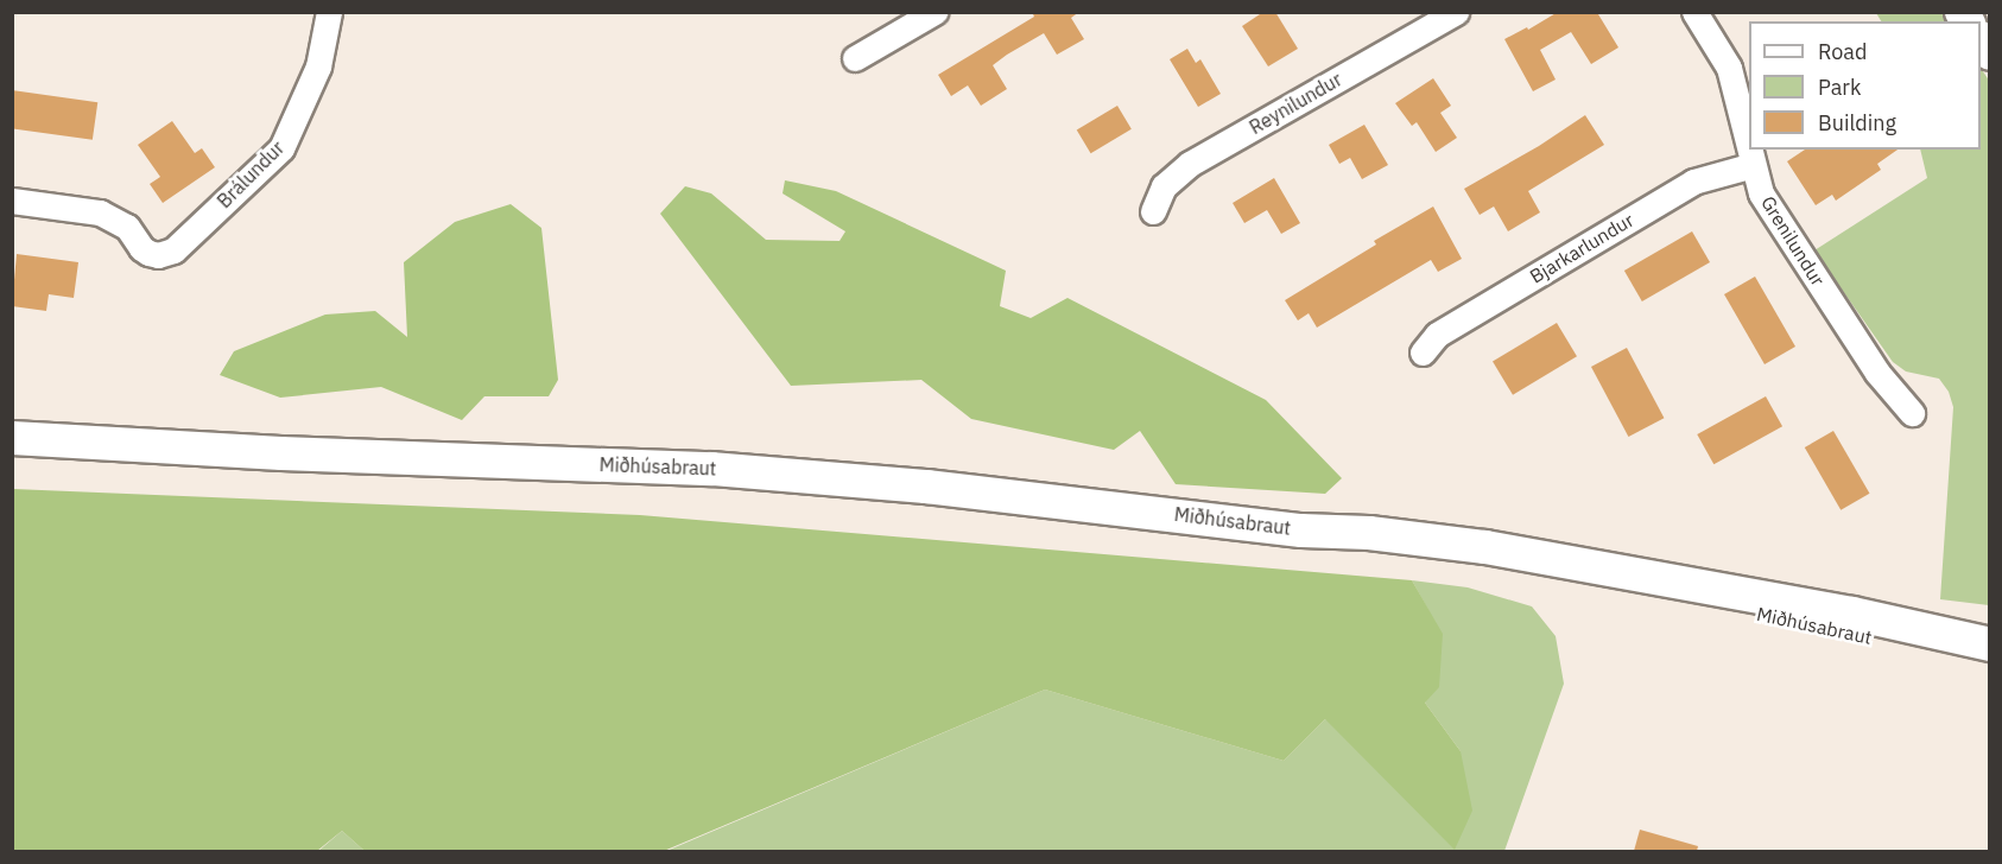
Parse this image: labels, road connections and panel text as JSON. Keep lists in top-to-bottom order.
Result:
{
  "streets": {
    "street": [
      "Reynilundur",
      "Brálundur",
      "Grenilundur",
      "Bjarkarlundur",
      "Miðhúsabraut"
    ]
  },
  "crossings": [
    ["Grenilundur", "Bjarkarlundur"]
  ],
  "legend": ["Road", "Park", "Building"]
}
